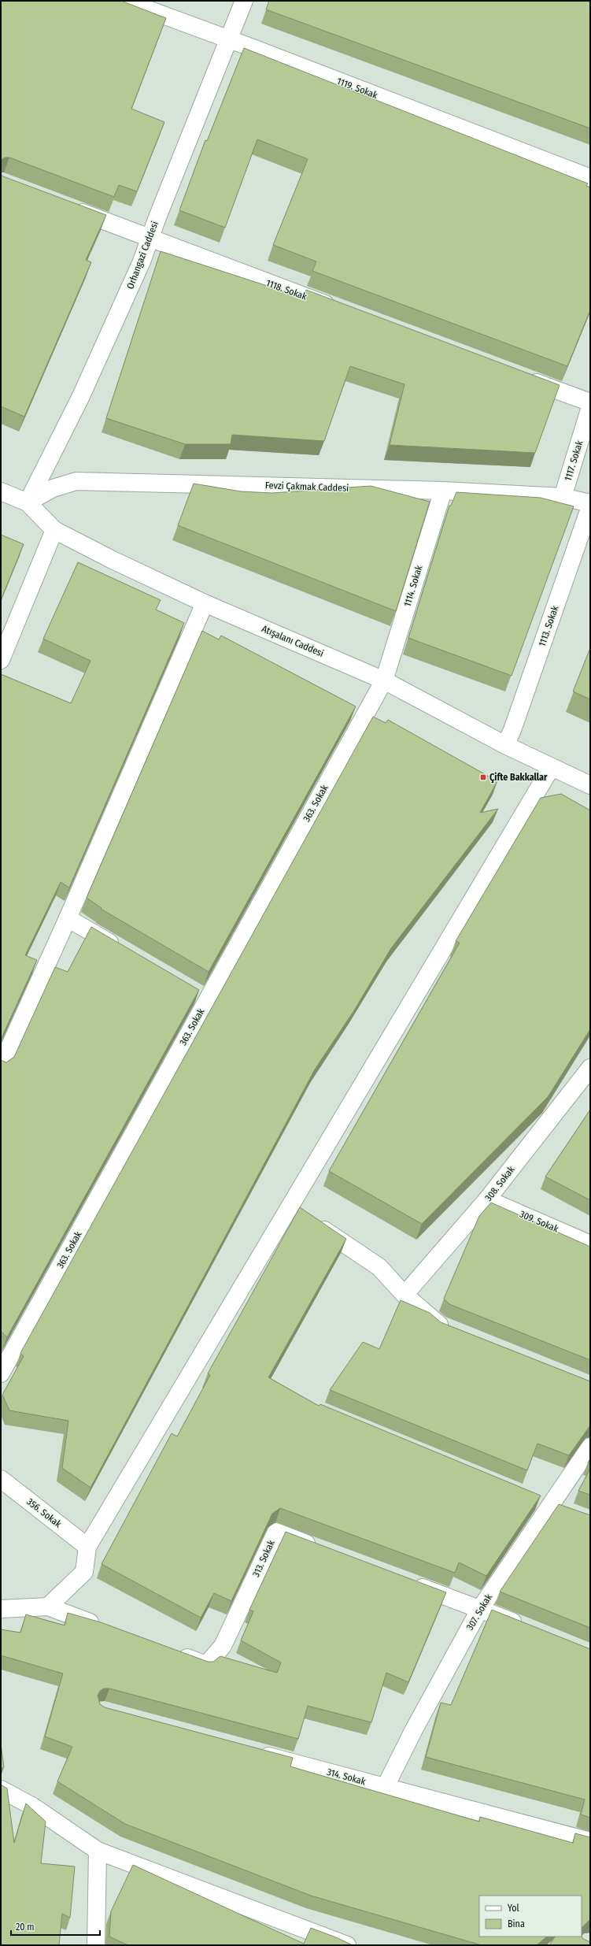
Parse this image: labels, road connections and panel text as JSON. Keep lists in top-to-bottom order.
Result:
{
  "streets": {
    "street": [
      "1119. Sokak",
      "Orhangazi Caddesi",
      "1118. Sokak",
      "1117. Sokak",
      "Fevzi Çakmak Caddesi",
      "1114. Sokak",
      "1113. Sokak",
      "Atışalanı Caddesi",
      "363. Sokak",
      "308. Sokak",
      "309. Sokak",
      "356. Sokak",
      "313. Sokak",
      "307. Sokak",
      "314. Sokak"
    ]
  },
  "crossings": [
    ["1119. Sokak", "Orhangazi Caddesi"],
    ["Orhangazi Caddesi", "1118. Sokak"],
    ["Orhangazi Caddesi", "Fevzi Çakmak Caddesi"],
    ["Orhangazi Caddesi", "Atışalanı Caddesi"],
    ["1117. Sokak", "Fevzi Çakmak Caddesi"],
    ["Fevzi Çakmak Caddesi", "1114. Sokak"],
    ["Fevzi Çakmak Caddesi", "Atışalanı Caddesi"],
    ["1114. Sokak", "Atışalanı Caddesi"],
    ["1114. Sokak", "363. Sokak"],
    ["1113. Sokak", "Atışalanı Caddesi"],
    ["Atışalanı Caddesi", "363. Sokak"],
    ["308. Sokak", "309. Sokak"],
    ["307. Sokak", "314. Sokak"]
  ],
  "places": {
    "transit": ["Çifte Bakkallar"]
  },
  "legend": ["Yol", "Bina"],
  "scale_bar": "20 m"
}
